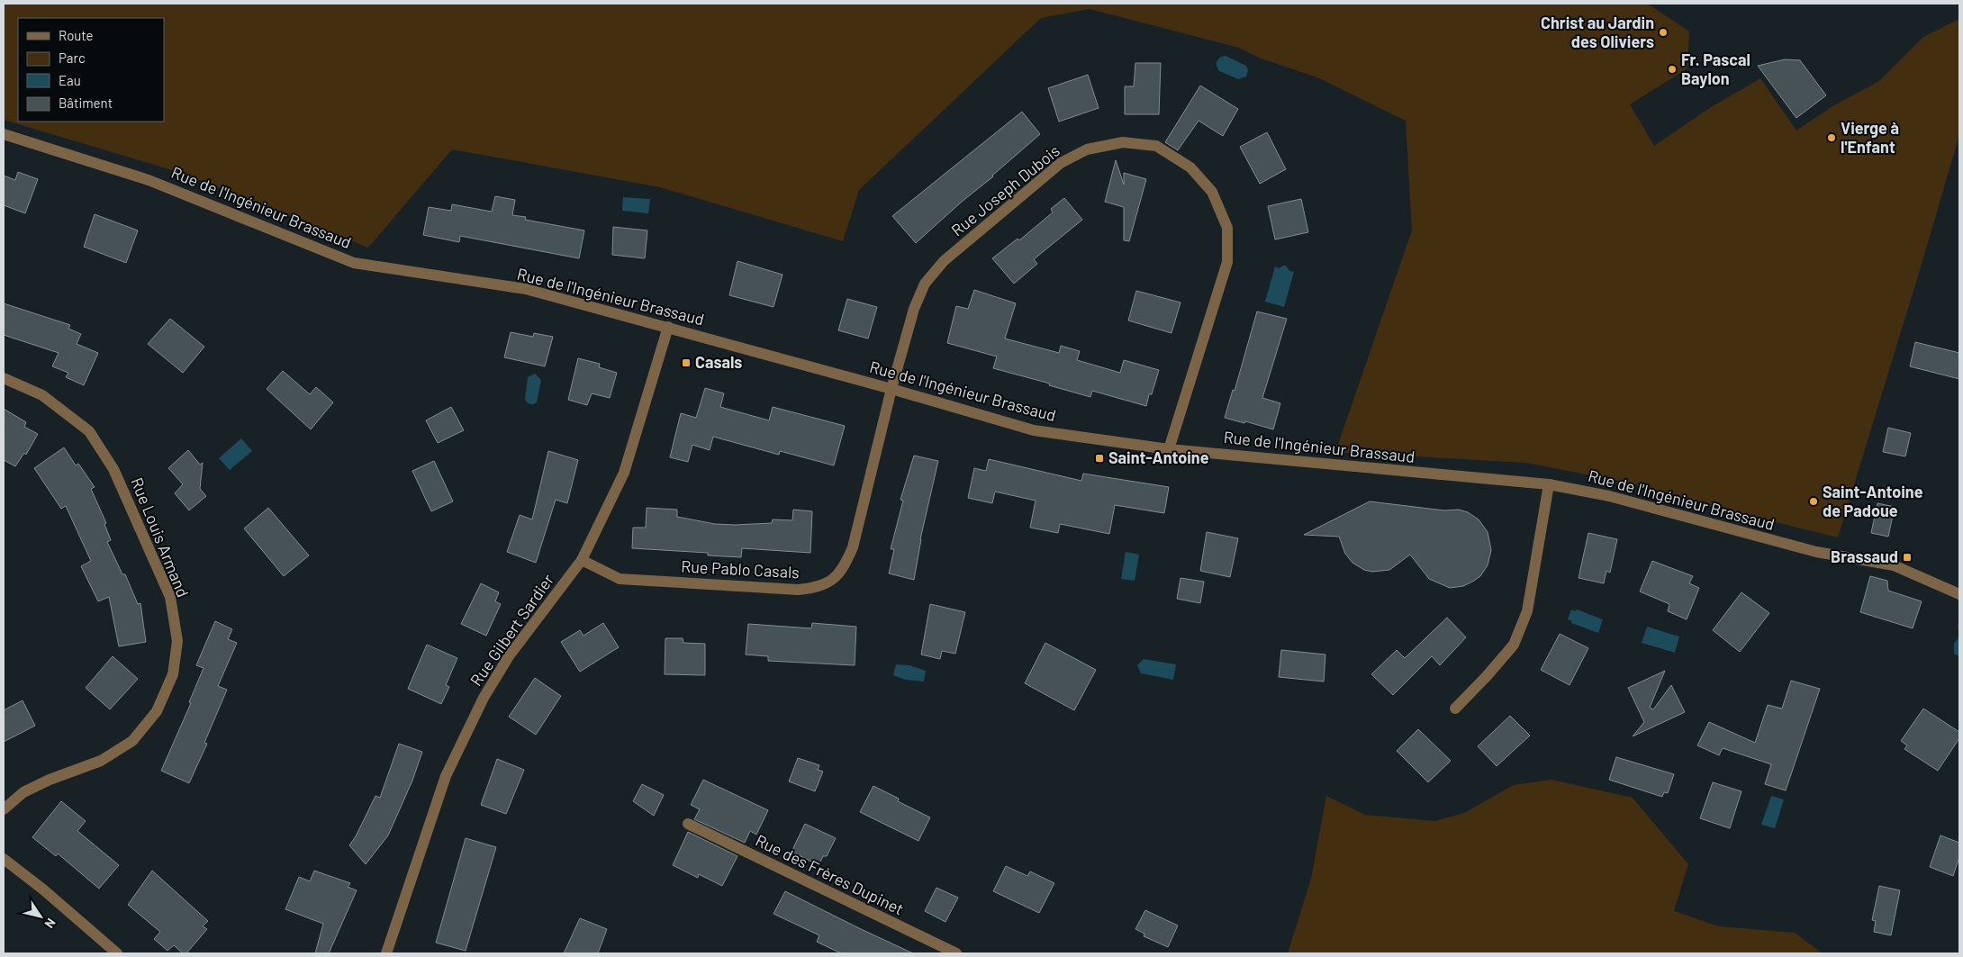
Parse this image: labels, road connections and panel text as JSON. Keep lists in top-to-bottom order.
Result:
{
  "streets": {
    "street": [
      "Rue Joseph Dubois",
      "Rue de l'Ingénieur Brassaud",
      "Rue Louis Armand",
      "Rue Pablo Casals",
      "Rue Gilbert Sardier",
      "Rue des Frères Dupinet"
    ]
  },
  "crossings": [
    ["Rue Joseph Dubois", "Rue de l'Ingénieur Brassaud"],
    ["Rue Joseph Dubois", "Rue Pablo Casals"],
    ["Rue de l'Ingénieur Brassaud", "Rue Pablo Casals"],
    ["Rue de l'Ingénieur Brassaud", "Rue Gilbert Sardier"],
    ["Rue Pablo Casals", "Rue Gilbert Sardier"]
  ],
  "places": {
    "other": [
      "Christ au Jardin des Oliviers",
      "Fr. Pascal Baylon",
      "Vierge à l'Enfant",
      "Saint-Antoine de Padoue"
    ],
    "transit": ["Casals", "Saint-Antoine", "Brassaud"]
  },
  "legend": [
    "Route",
    "Parc",
    "Eau",
    "Bâtiment"
  ],
  "north": "bottom right"
}
